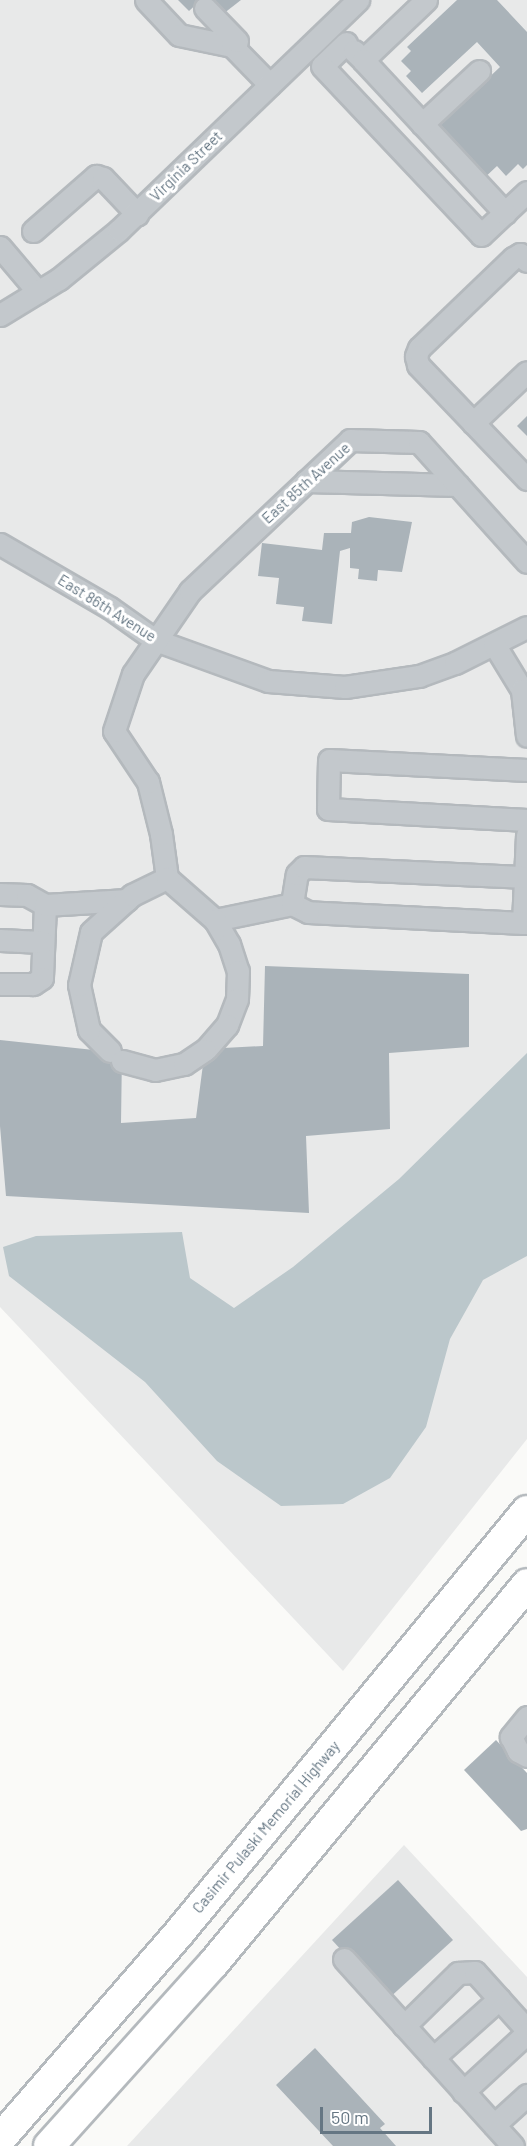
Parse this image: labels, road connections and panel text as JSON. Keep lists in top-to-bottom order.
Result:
{
  "streets": {
    "highway": ["Casimir Pulaski Memorial Highway"],
    "street": ["Virginia Street", "East 85th Avenue", "East 86th Avenue"]
  },
  "crossings": [
    ["East 85th Avenue", "East 86th Avenue"]
  ],
  "scale_bar": "50 m"
}
